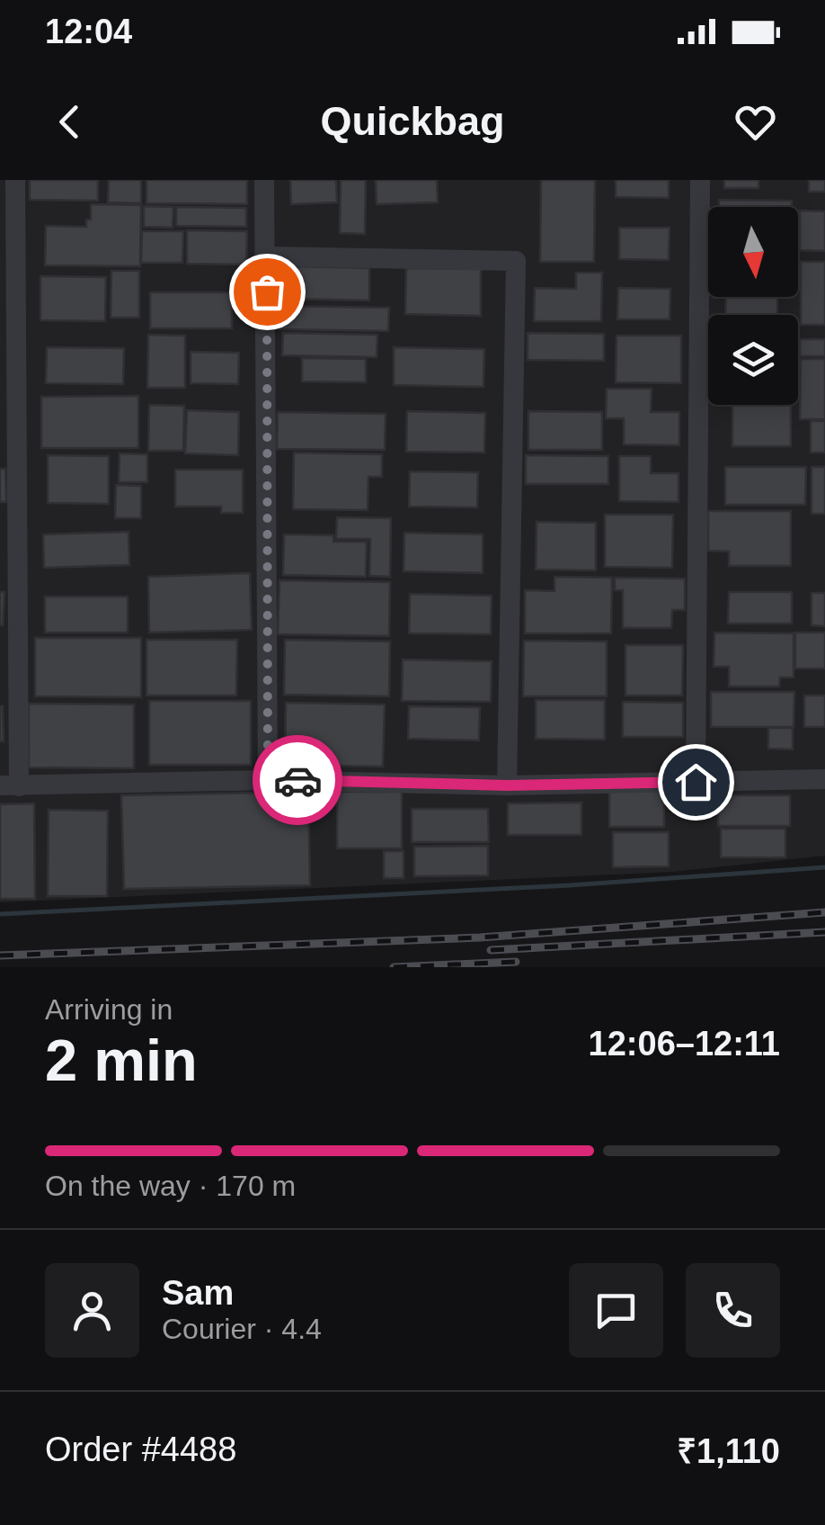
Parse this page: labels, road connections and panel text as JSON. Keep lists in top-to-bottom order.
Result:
{
  "north": "bottom",
  "page": {
    "status": "12:04",
    "header": "Quickbag",
    "heading": ["2 min", "Arriving in", "12:06–12:11"],
    "panel": [
      "Sam",
      "Courier · 4.4",
      "Order #4488",
      "₹1,110"
    ],
    "bar": "On the way · 170 m"
  }
}
